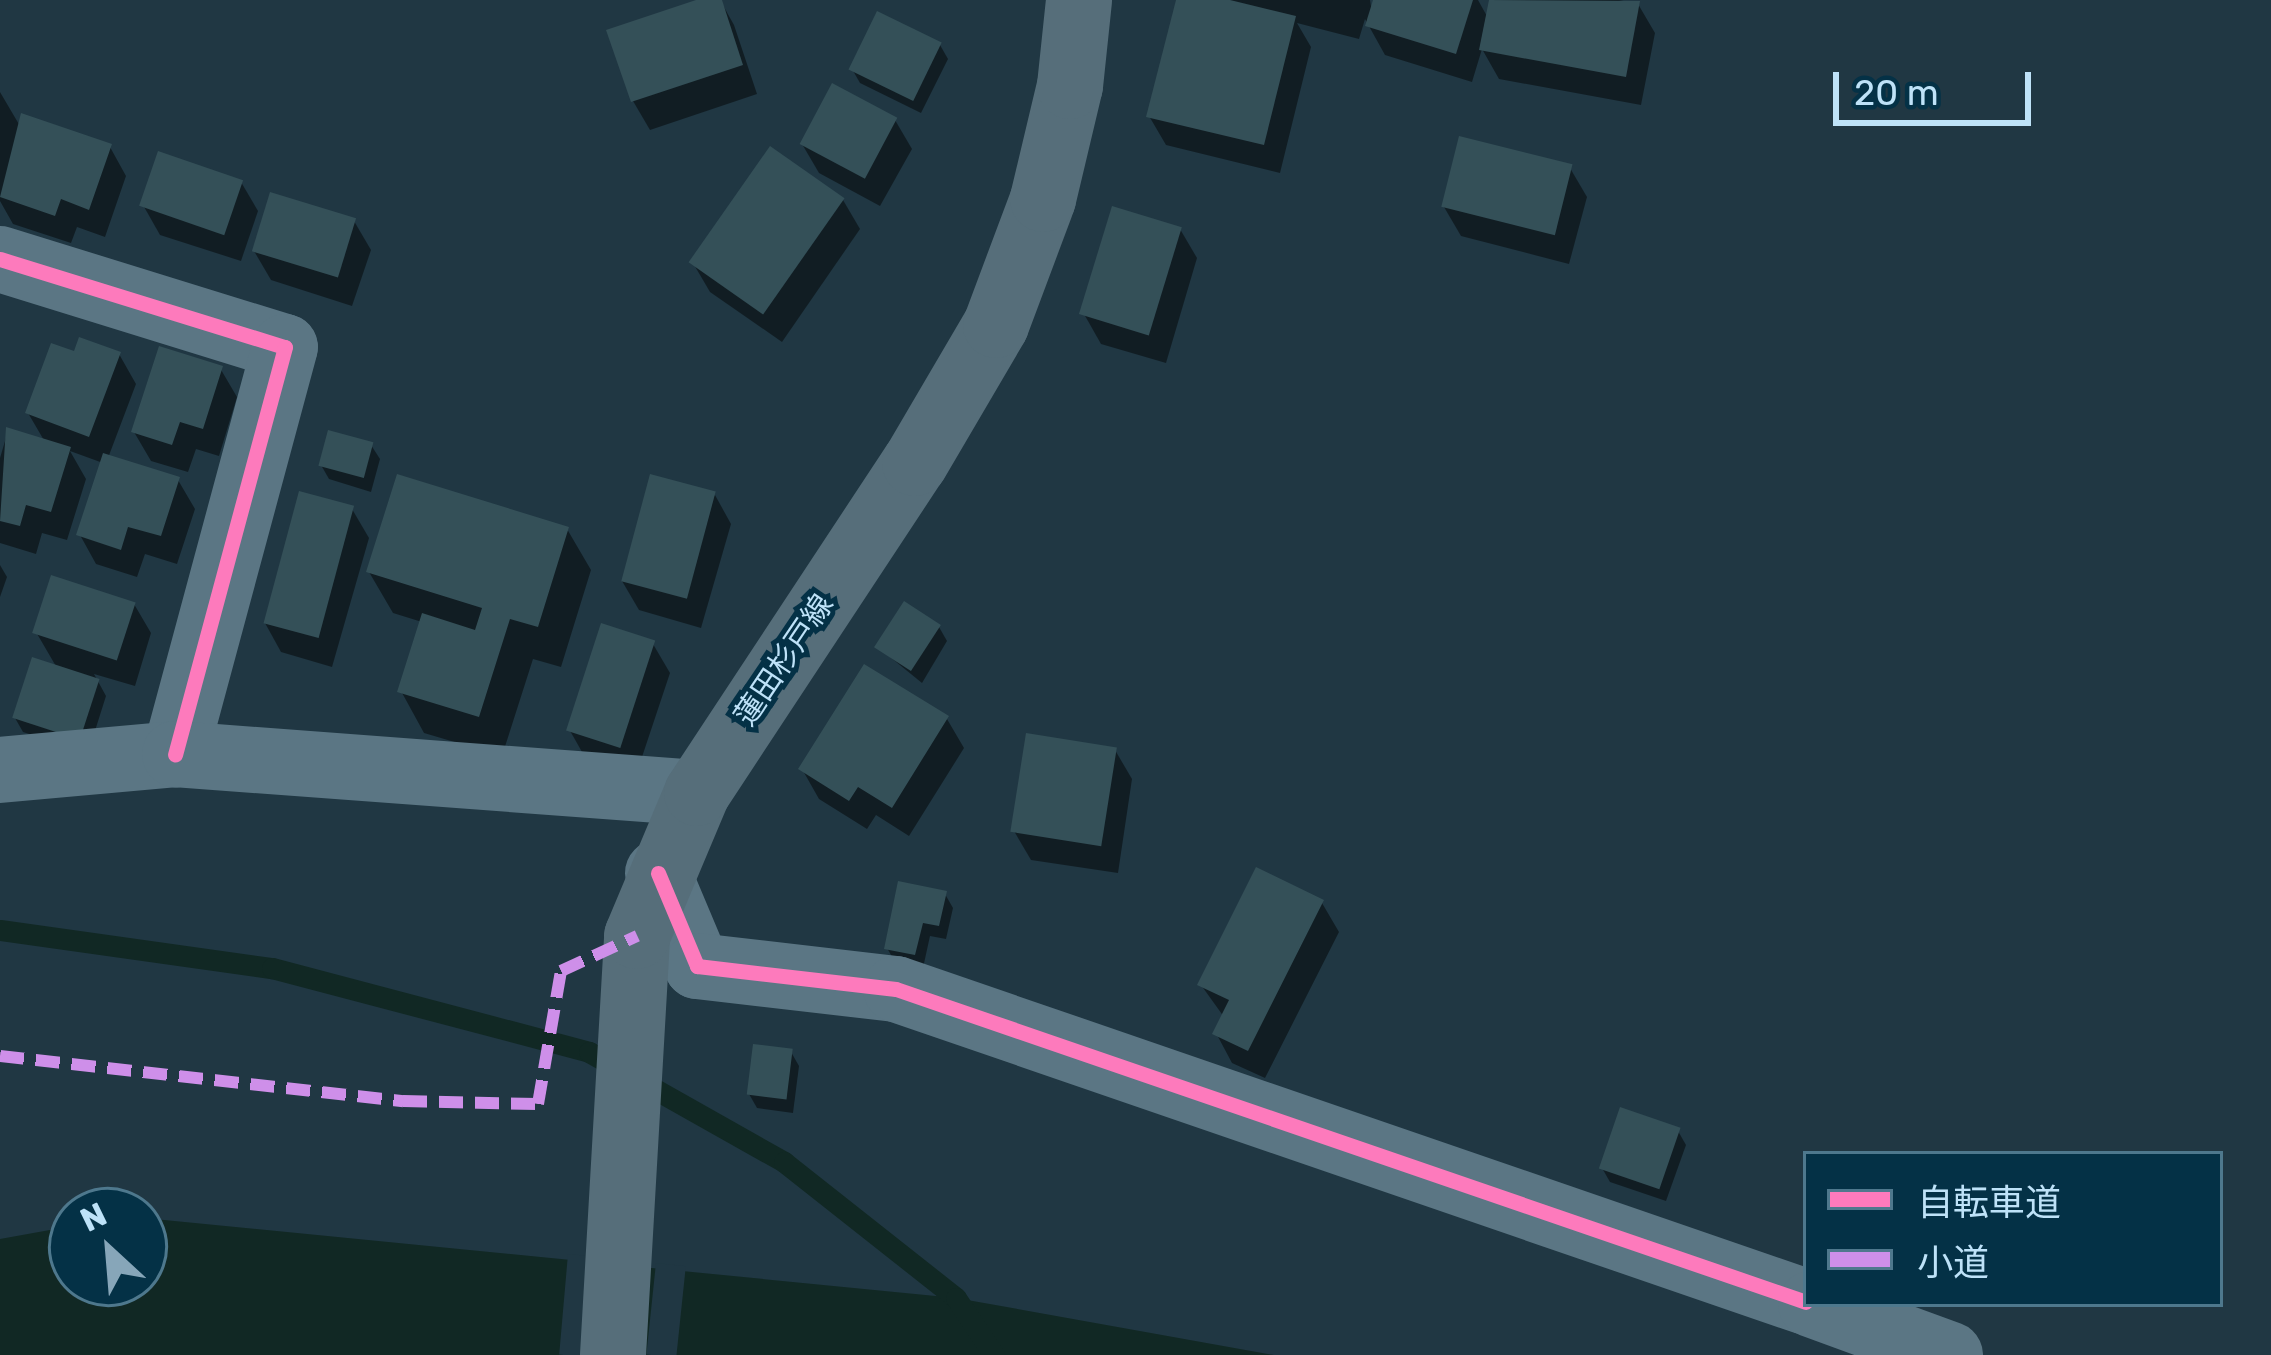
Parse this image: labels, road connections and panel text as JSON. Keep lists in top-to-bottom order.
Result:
{
  "streets": {
    "main road": ["蓮田杉戸線"]
  },
  "legend": ["自転車道", "小道"],
  "scale_bar": "20 m",
  "north": "top left"
}
